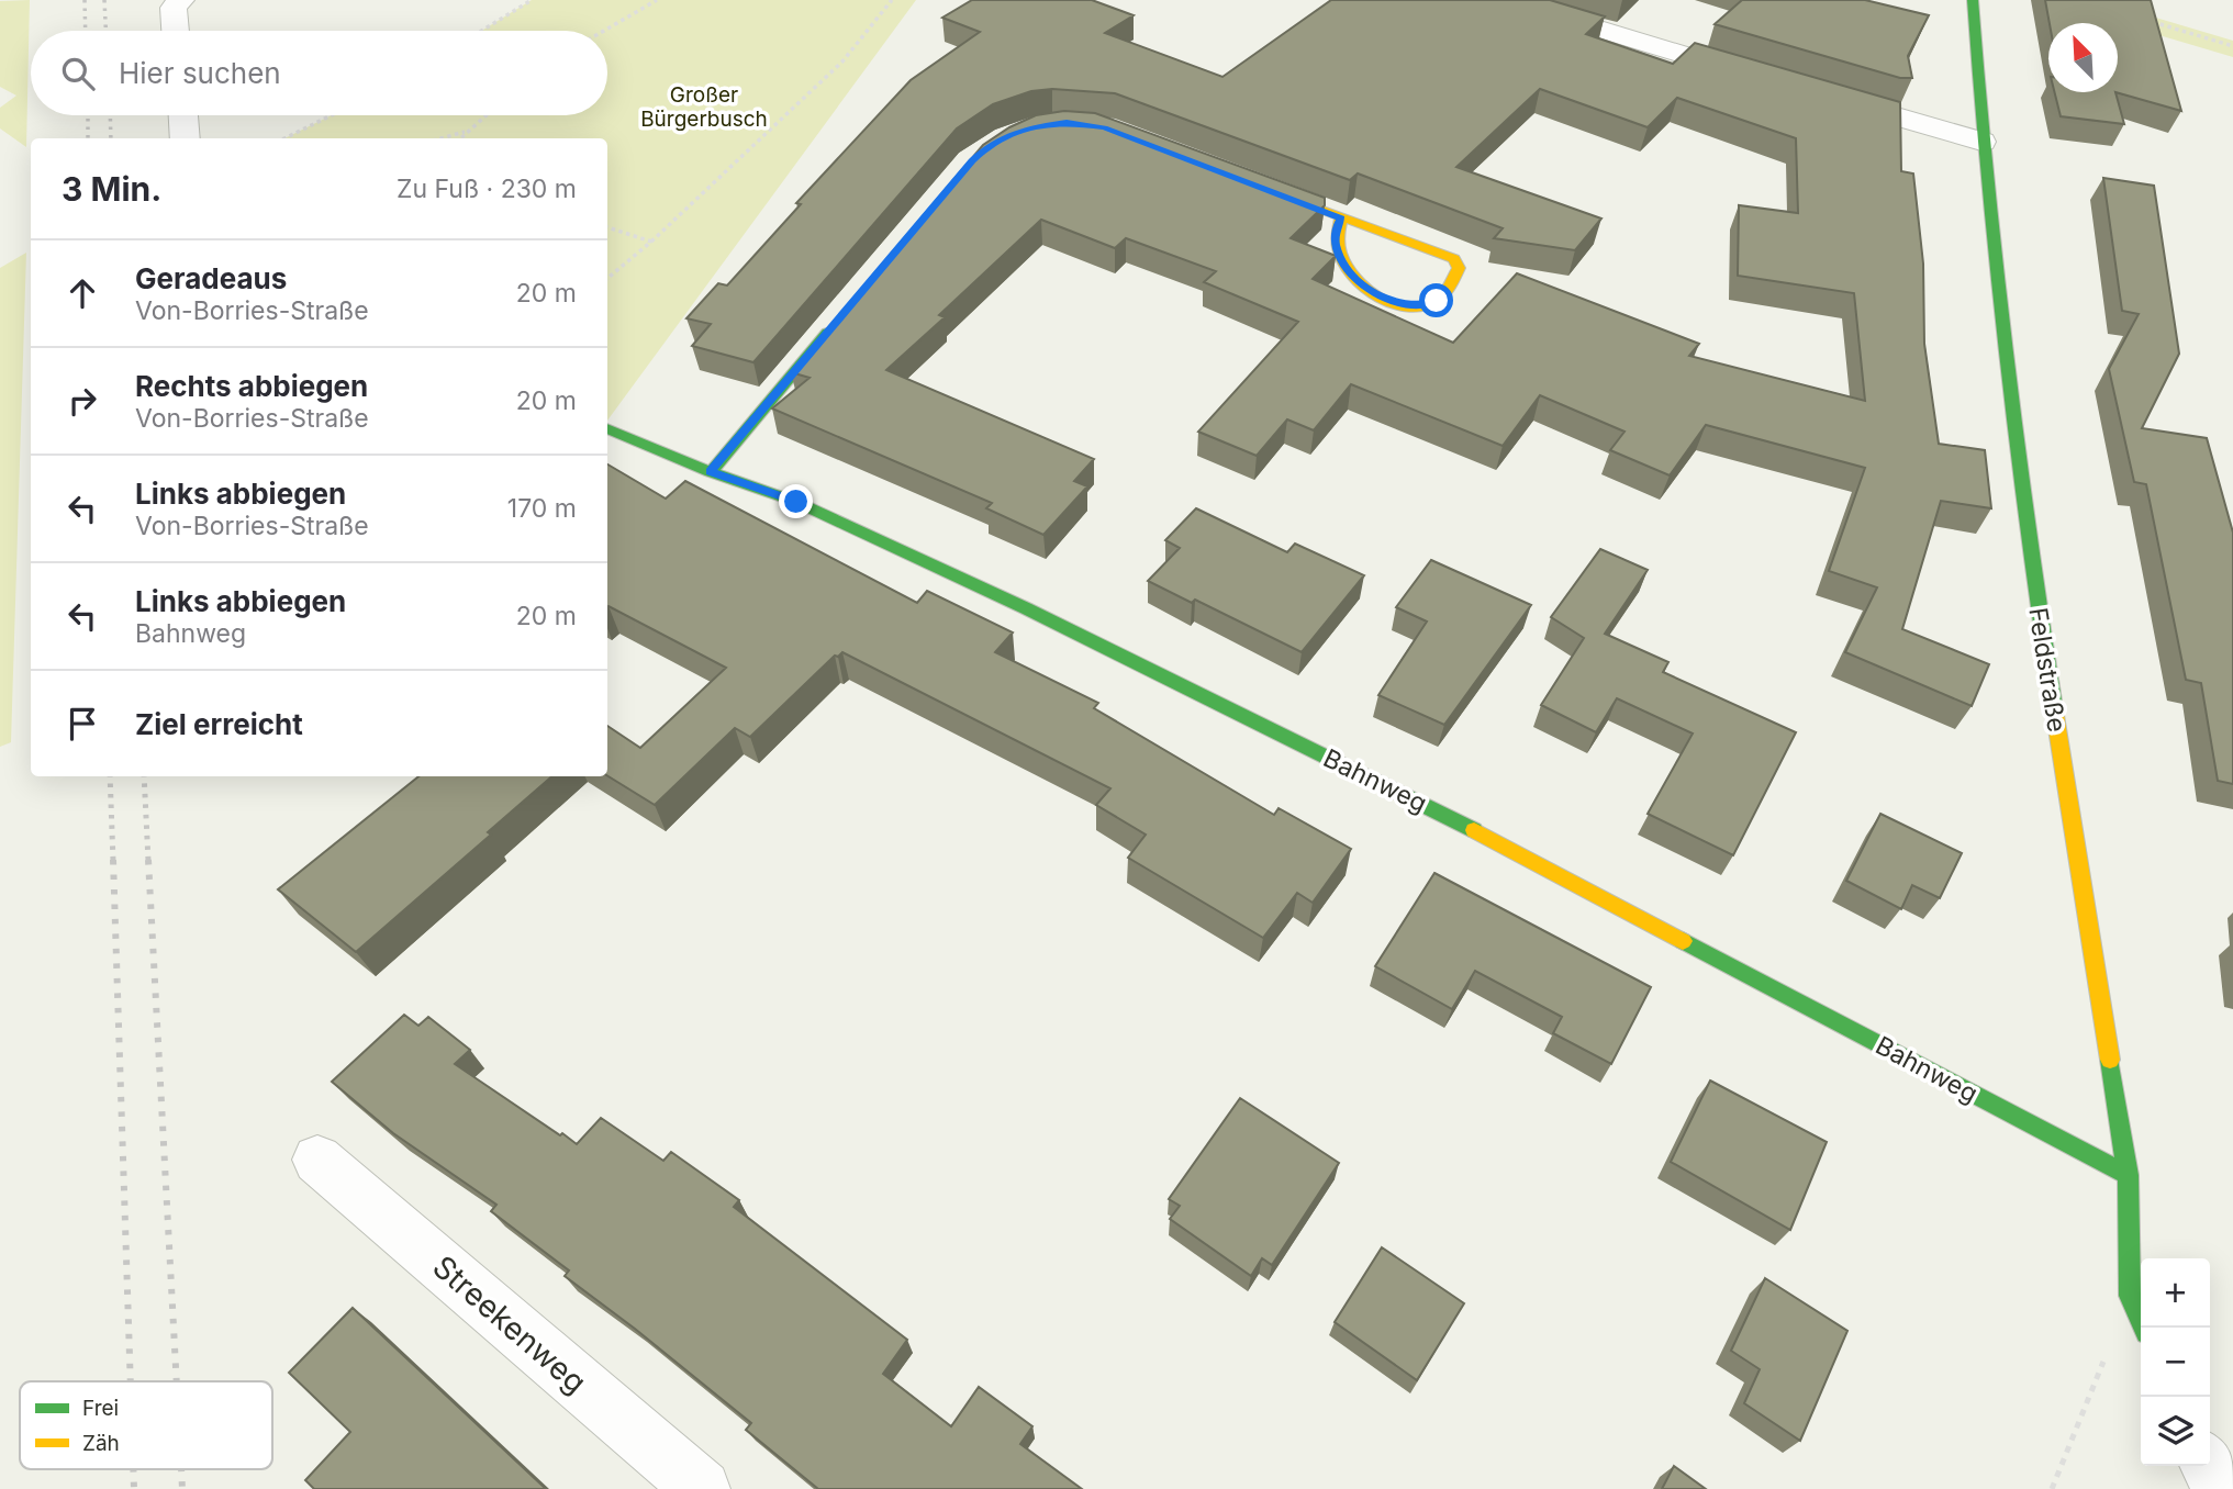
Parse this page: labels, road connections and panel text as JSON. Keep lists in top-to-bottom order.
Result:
{
  "streets": {
    "street": ["Feldstraße", "Bahnweg", "Streekenweg"]
  },
  "crossings": [
    ["Feldstraße", "Bahnweg"]
  ],
  "parks": ["Großer Bürgerbusch"],
  "legend": ["Frei", "Zäh"],
  "north": "top left",
  "page": {
    "search": "Hier suchen",
    "heading": ["3 Min.", "Zu Fuß · 230 m"],
    "list": [
      ["Geradeaus", "Von-Borries-Straße", "20 m"],
      ["Rechts abbiegen", "Von-Borries-Straße", "20 m"],
      ["Links abbiegen", "Von-Borries-Straße", "170 m"],
      ["Links abbiegen", "Bahnweg", "20 m"],
      "Ziel erreicht"
    ],
    "map_buttons": ["+", "−"]
  }
}
